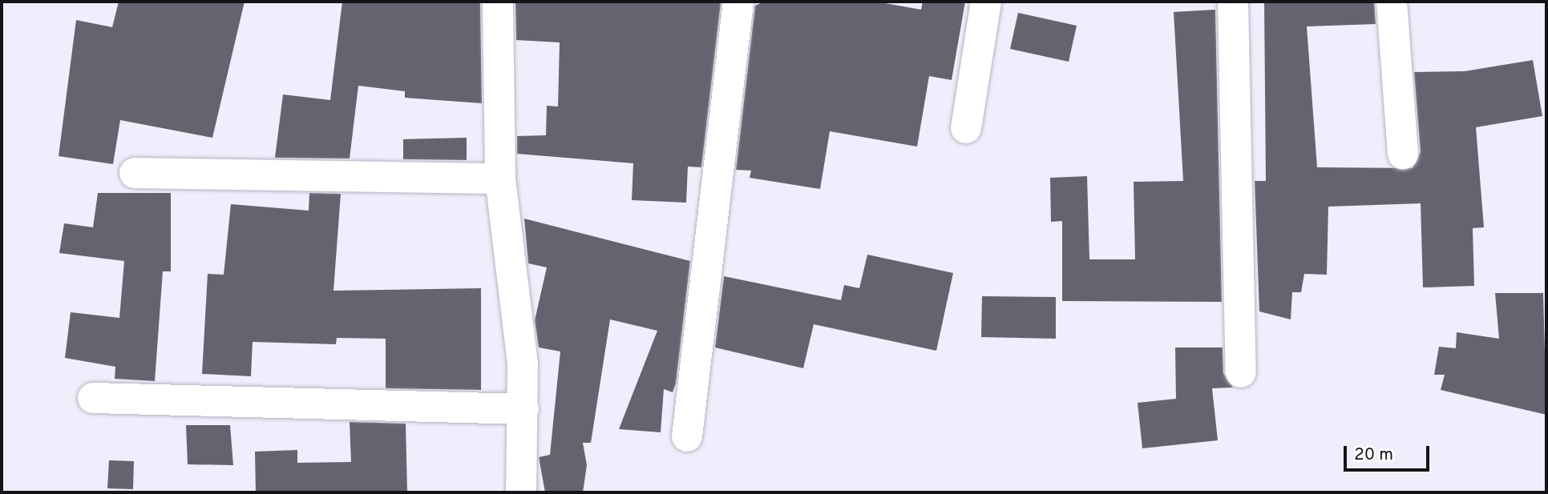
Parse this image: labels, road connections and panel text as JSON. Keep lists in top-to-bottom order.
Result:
{
  "scale_bar": "20 m"
}
